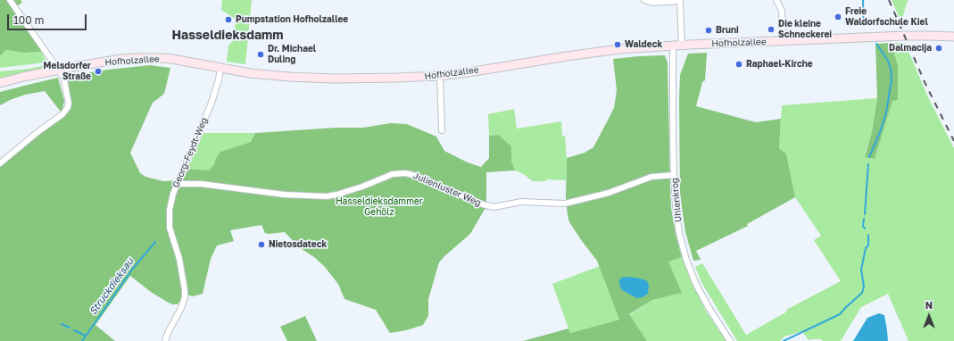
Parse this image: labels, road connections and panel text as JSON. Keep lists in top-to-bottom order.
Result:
{
  "streets": {
    "street": [
      "Hofholzallee",
      "Georg-Feydt-Weg",
      "Julienluster Weg",
      "Uhlenkrog"
    ]
  },
  "crossings": [
    ["Hofholzallee", "Georg-Feydt-Weg"],
    ["Hofholzallee", "Uhlenkrog"],
    ["Georg-Feydt-Weg", "Julienluster Weg"],
    ["Julienluster Weg", "Uhlenkrog"]
  ],
  "districts": ["Hasseldieksdamm"],
  "water": ["Struckdieksau"],
  "parks": ["Hasseldieksdammer Gehölz"],
  "places": [
    "Freie Waldorfschule Kiel",
    "Pumpstation Hofholzallee",
    "Die kleine Schneckerei",
    "Bruni",
    "Waldeck",
    "Dalmacija",
    "Dr. Michael Duling",
    "Raphael-Kirche",
    "Melsdorfer Straße",
    "Nietosdateck"
  ],
  "scale_bar": "100 m",
  "north": "top"
}
